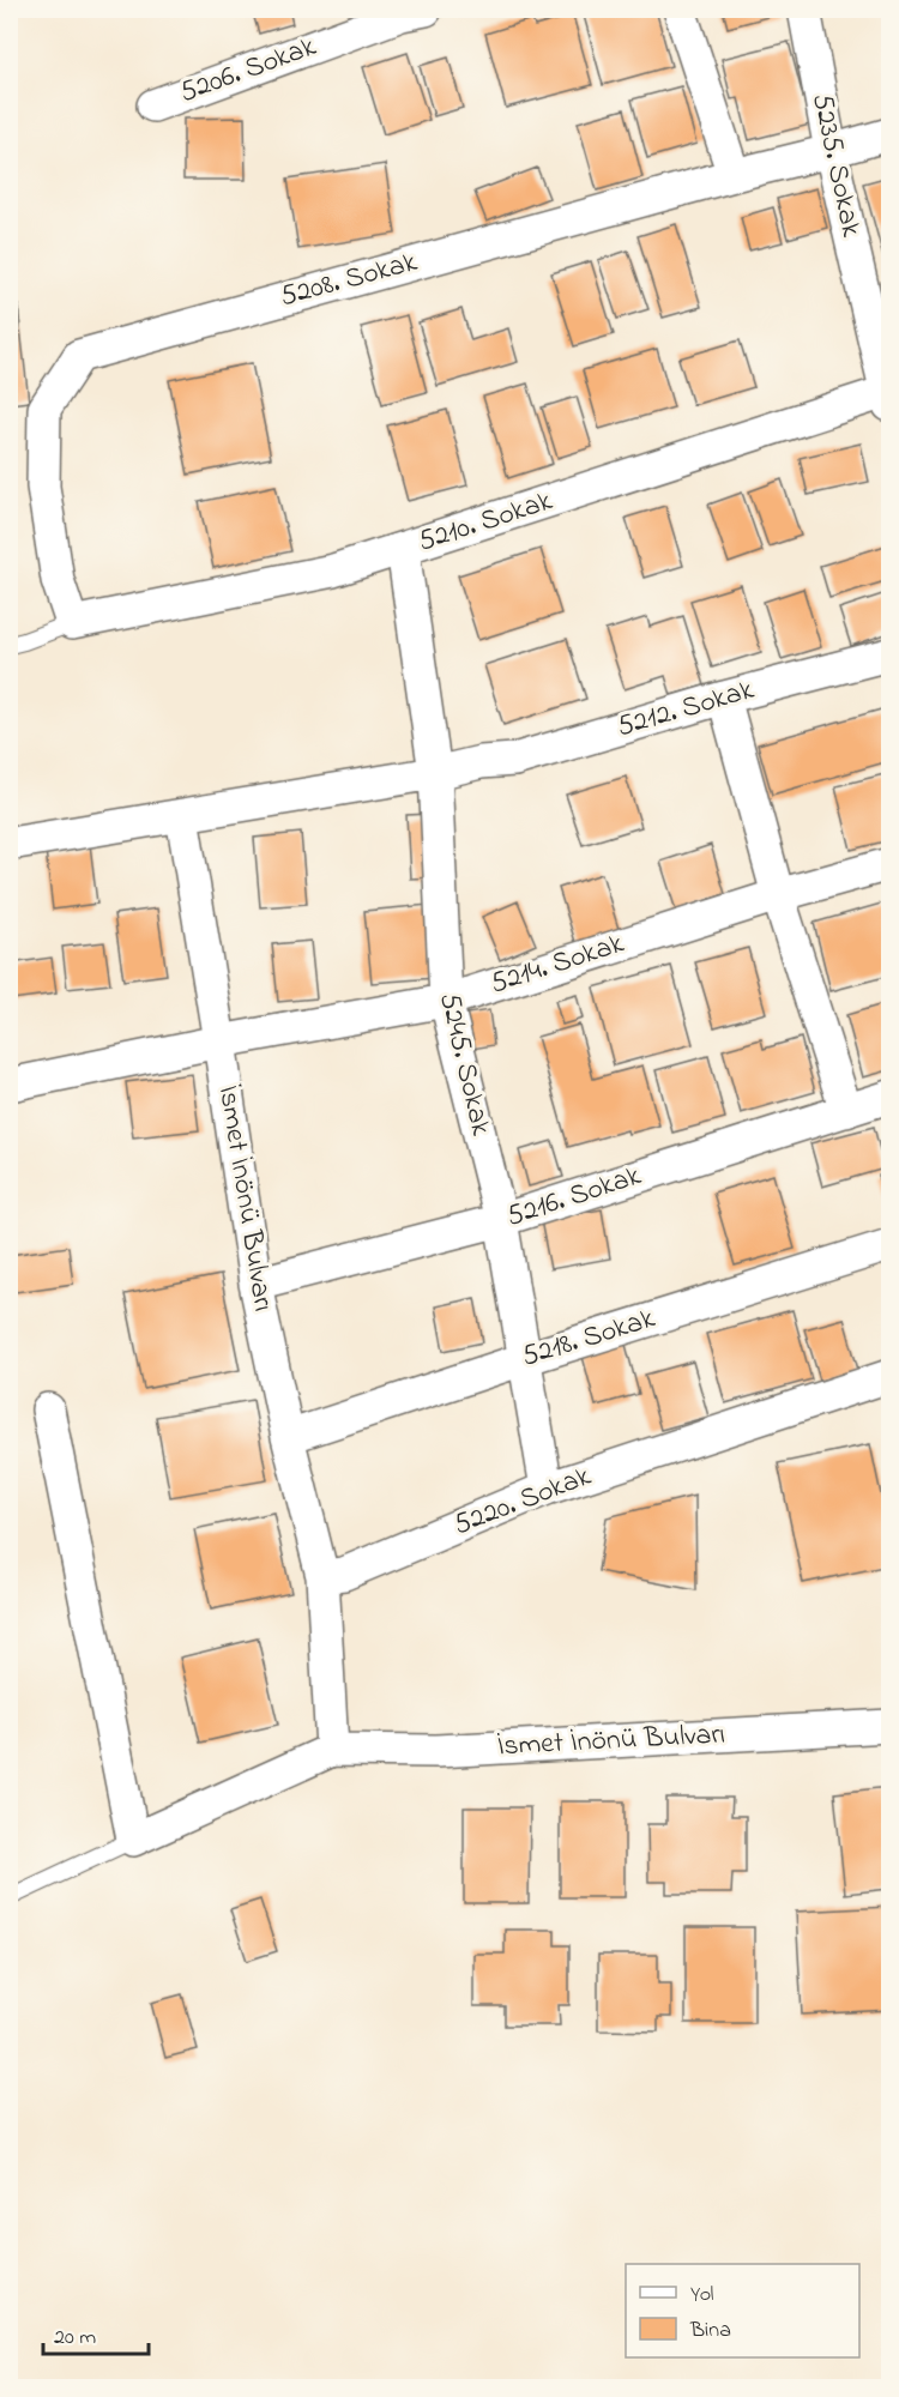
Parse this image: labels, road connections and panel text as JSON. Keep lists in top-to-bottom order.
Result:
{
  "streets": {
    "street": [
      "5206. Sokak",
      "5235. Sokak",
      "5208. Sokak",
      "5210. Sokak",
      "5212. Sokak",
      "5214. Sokak",
      "5245. Sokak",
      "5216. Sokak",
      "İsmet İnönü Bulvarı",
      "5218. Sokak",
      "5220. Sokak"
    ]
  },
  "crossings": [
    ["5235. Sokak", "5208. Sokak"],
    ["5235. Sokak", "5210. Sokak"],
    ["5208. Sokak", "5210. Sokak"],
    ["5210. Sokak", "5245. Sokak"],
    ["5212. Sokak", "5245. Sokak"],
    ["5212. Sokak", "İsmet İnönü Bulvarı"],
    ["5214. Sokak", "5245. Sokak"],
    ["5214. Sokak", "İsmet İnönü Bulvarı"],
    ["5245. Sokak", "5216. Sokak"],
    ["5245. Sokak", "5218. Sokak"],
    ["5245. Sokak", "5220. Sokak"],
    ["5216. Sokak", "İsmet İnönü Bulvarı"],
    ["İsmet İnönü Bulvarı", "5218. Sokak"],
    ["İsmet İnönü Bulvarı", "5220. Sokak"]
  ],
  "legend": ["Yol", "Bina"],
  "scale_bar": "20 m"
}
